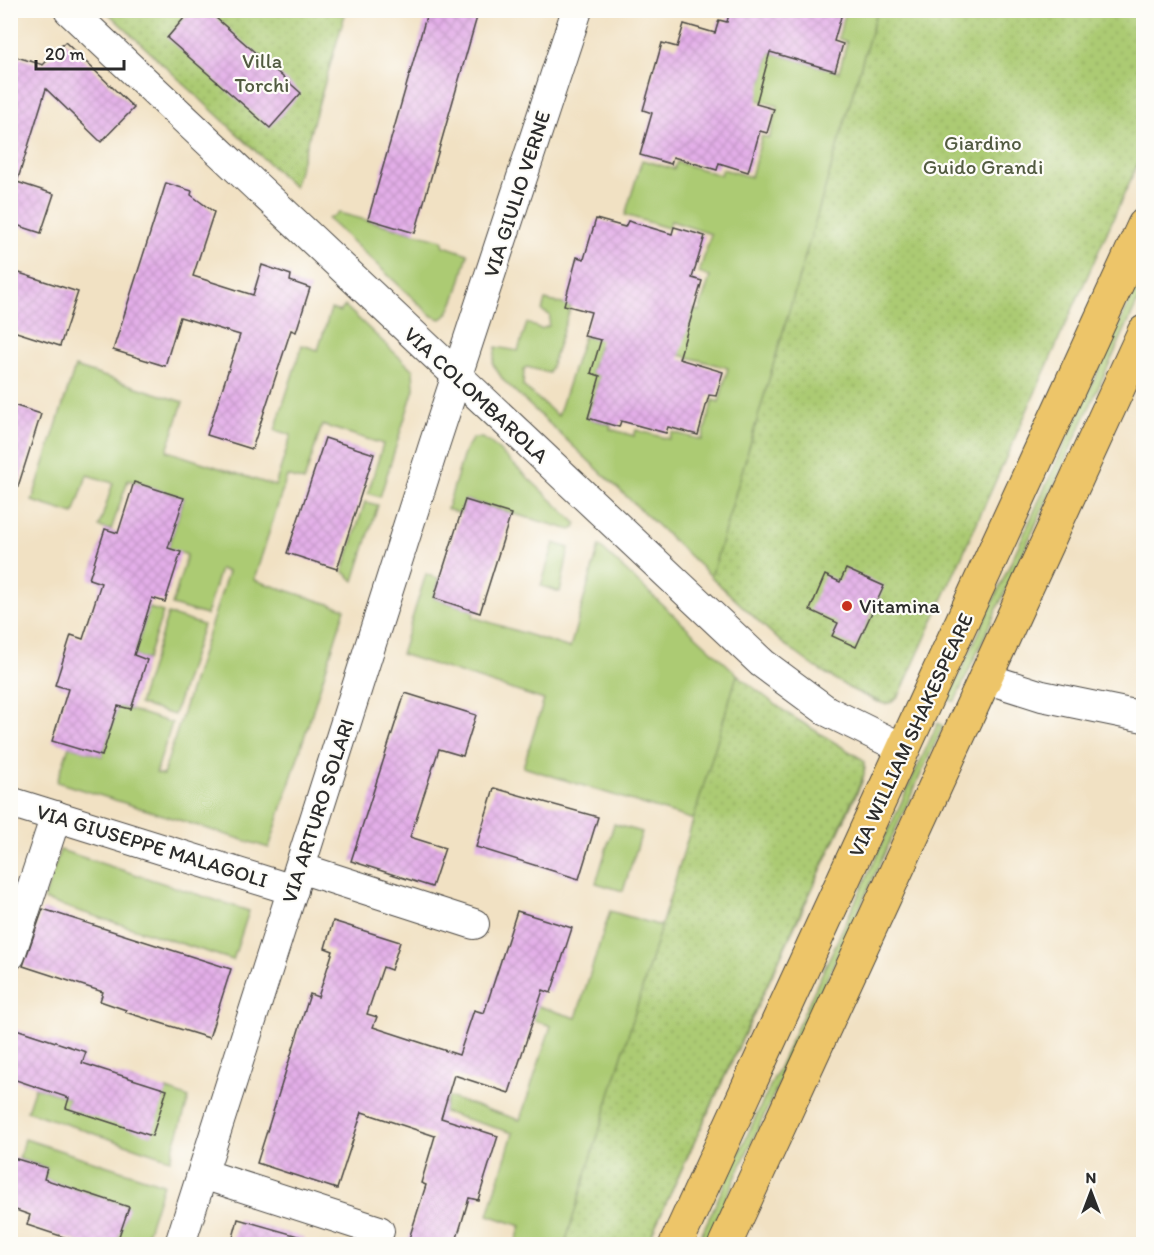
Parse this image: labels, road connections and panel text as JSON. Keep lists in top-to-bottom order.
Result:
{
  "streets": {
    "main road": ["VIA WILLIAM SHAKESPEARE"],
    "street": [
      "VIA GIULIO VERNE",
      "VIA COLOMBAROLA",
      "VIA ARTURO SOLARI",
      "VIA GIUSEPPE MALAGOLI"
    ]
  },
  "crossings": [
    ["VIA GIULIO VERNE", "VIA COLOMBAROLA"],
    ["VIA GIULIO VERNE", "VIA ARTURO SOLARI"],
    ["VIA COLOMBAROLA", "VIA WILLIAM SHAKESPEARE"],
    ["VIA COLOMBAROLA", "VIA ARTURO SOLARI"],
    ["VIA ARTURO SOLARI", "VIA GIUSEPPE MALAGOLI"]
  ],
  "parks": ["Villa Torchi", "Giardino Guido Grandi"],
  "places": ["Vitamina"],
  "scale_bar": "20 m",
  "north": "top"
}
